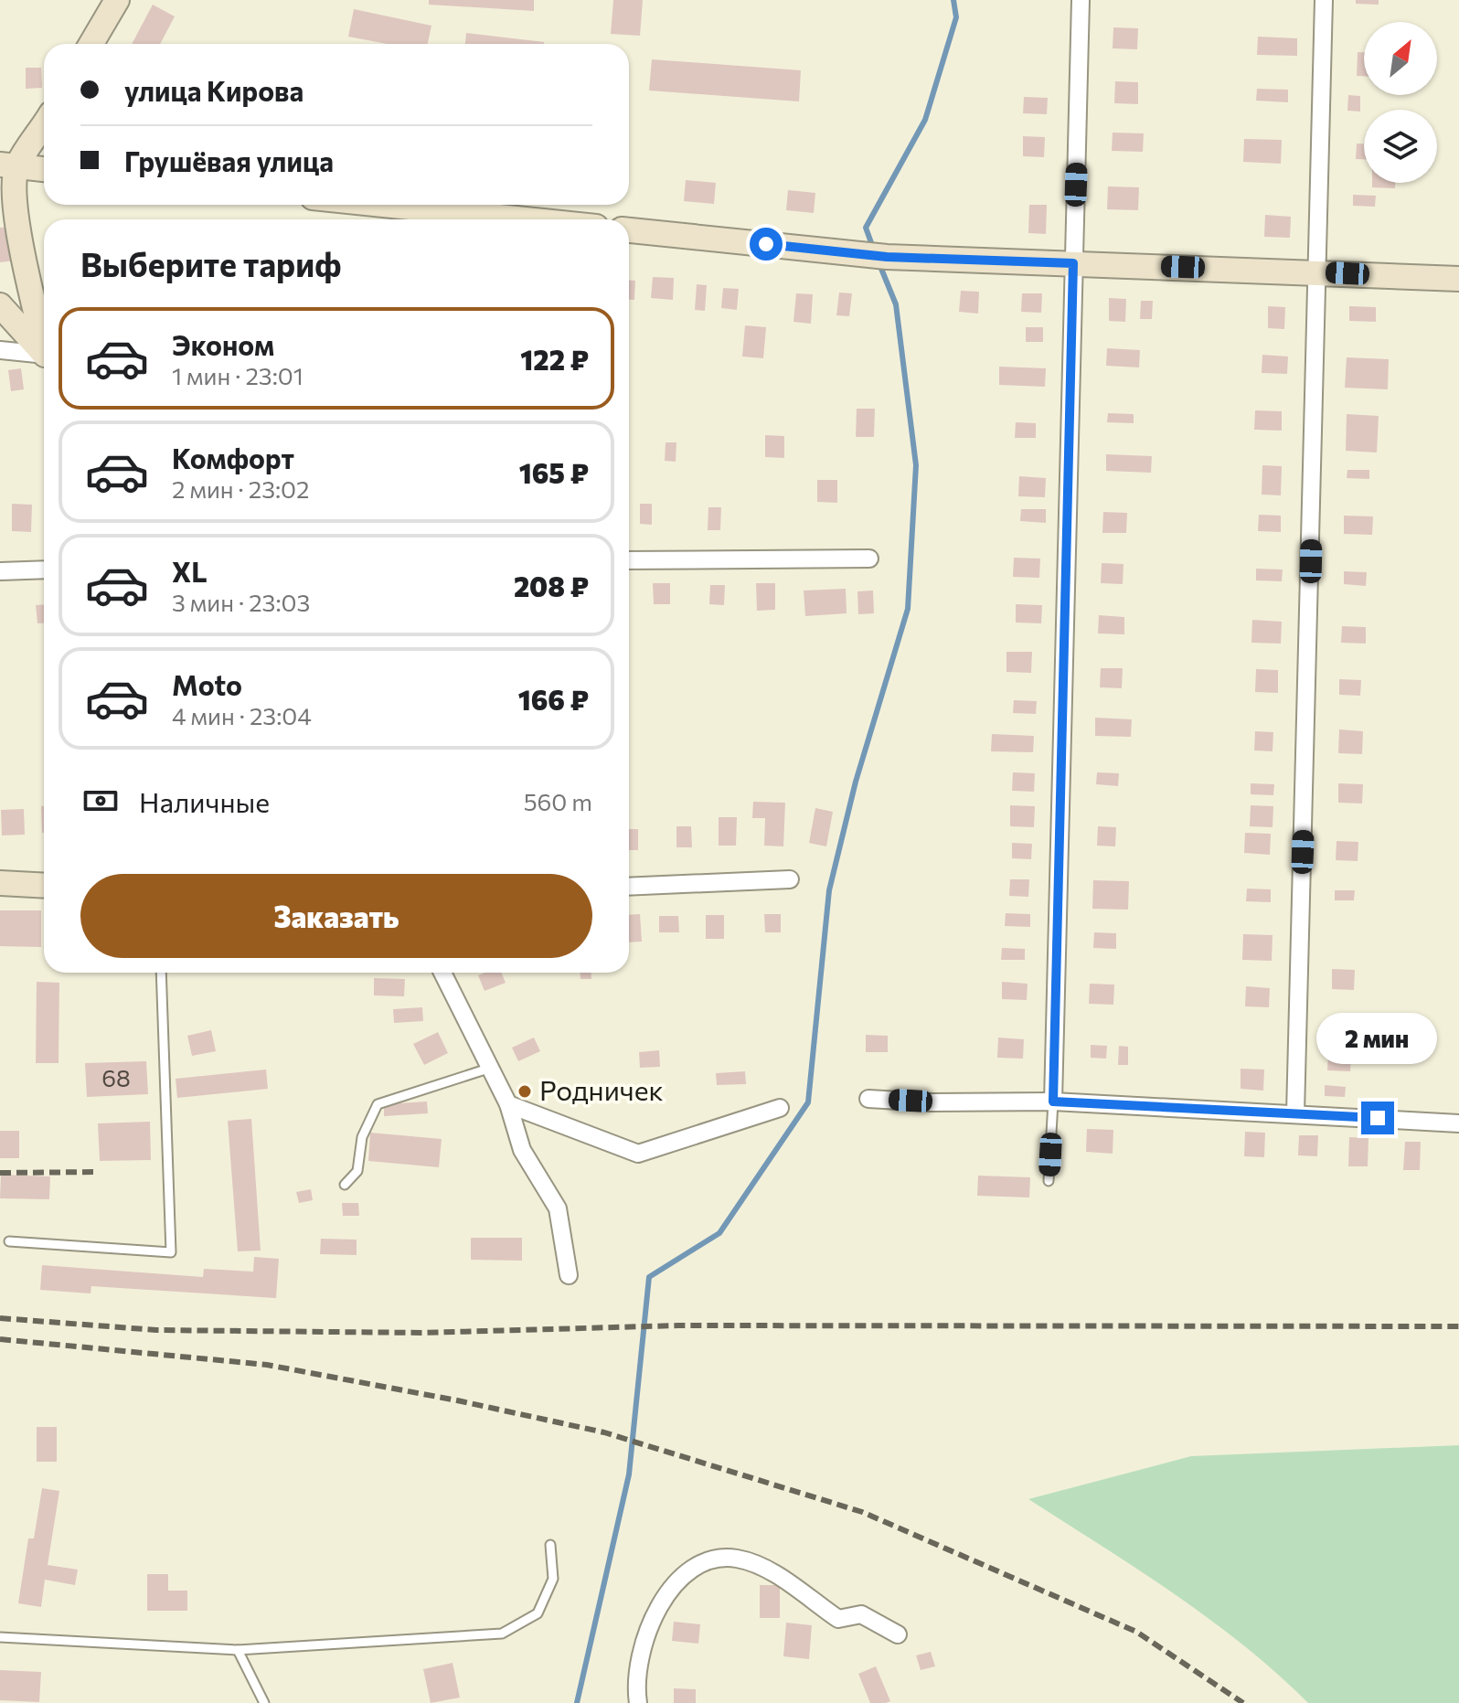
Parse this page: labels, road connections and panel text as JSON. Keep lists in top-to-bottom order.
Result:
{
  "places": ["Родничек"],
  "house_numbers": ["68"],
  "north": "top right",
  "page": {
    "banner": ["улица Кирова", "Грушёвая улица"],
    "heading": "Выберите тариф",
    "list": [
      {
        "name": "Эконом",
        "note": "1 мин · 23:01",
        "value": "122 ₽"
      },
      {
        "name": "Комфорт",
        "note": "2 мин · 23:02",
        "value": "165 ₽"
      },
      {
        "name": "XL",
        "note": "3 мин · 23:03",
        "value": "208 ₽"
      },
      {
        "name": "Moto",
        "note": "4 мин · 23:04",
        "value": "166 ₽"
      }
    ],
    "pay": ["Наличные", "560 m"],
    "buttons": "Заказать",
    "bubble": "2 мин"
  }
}
